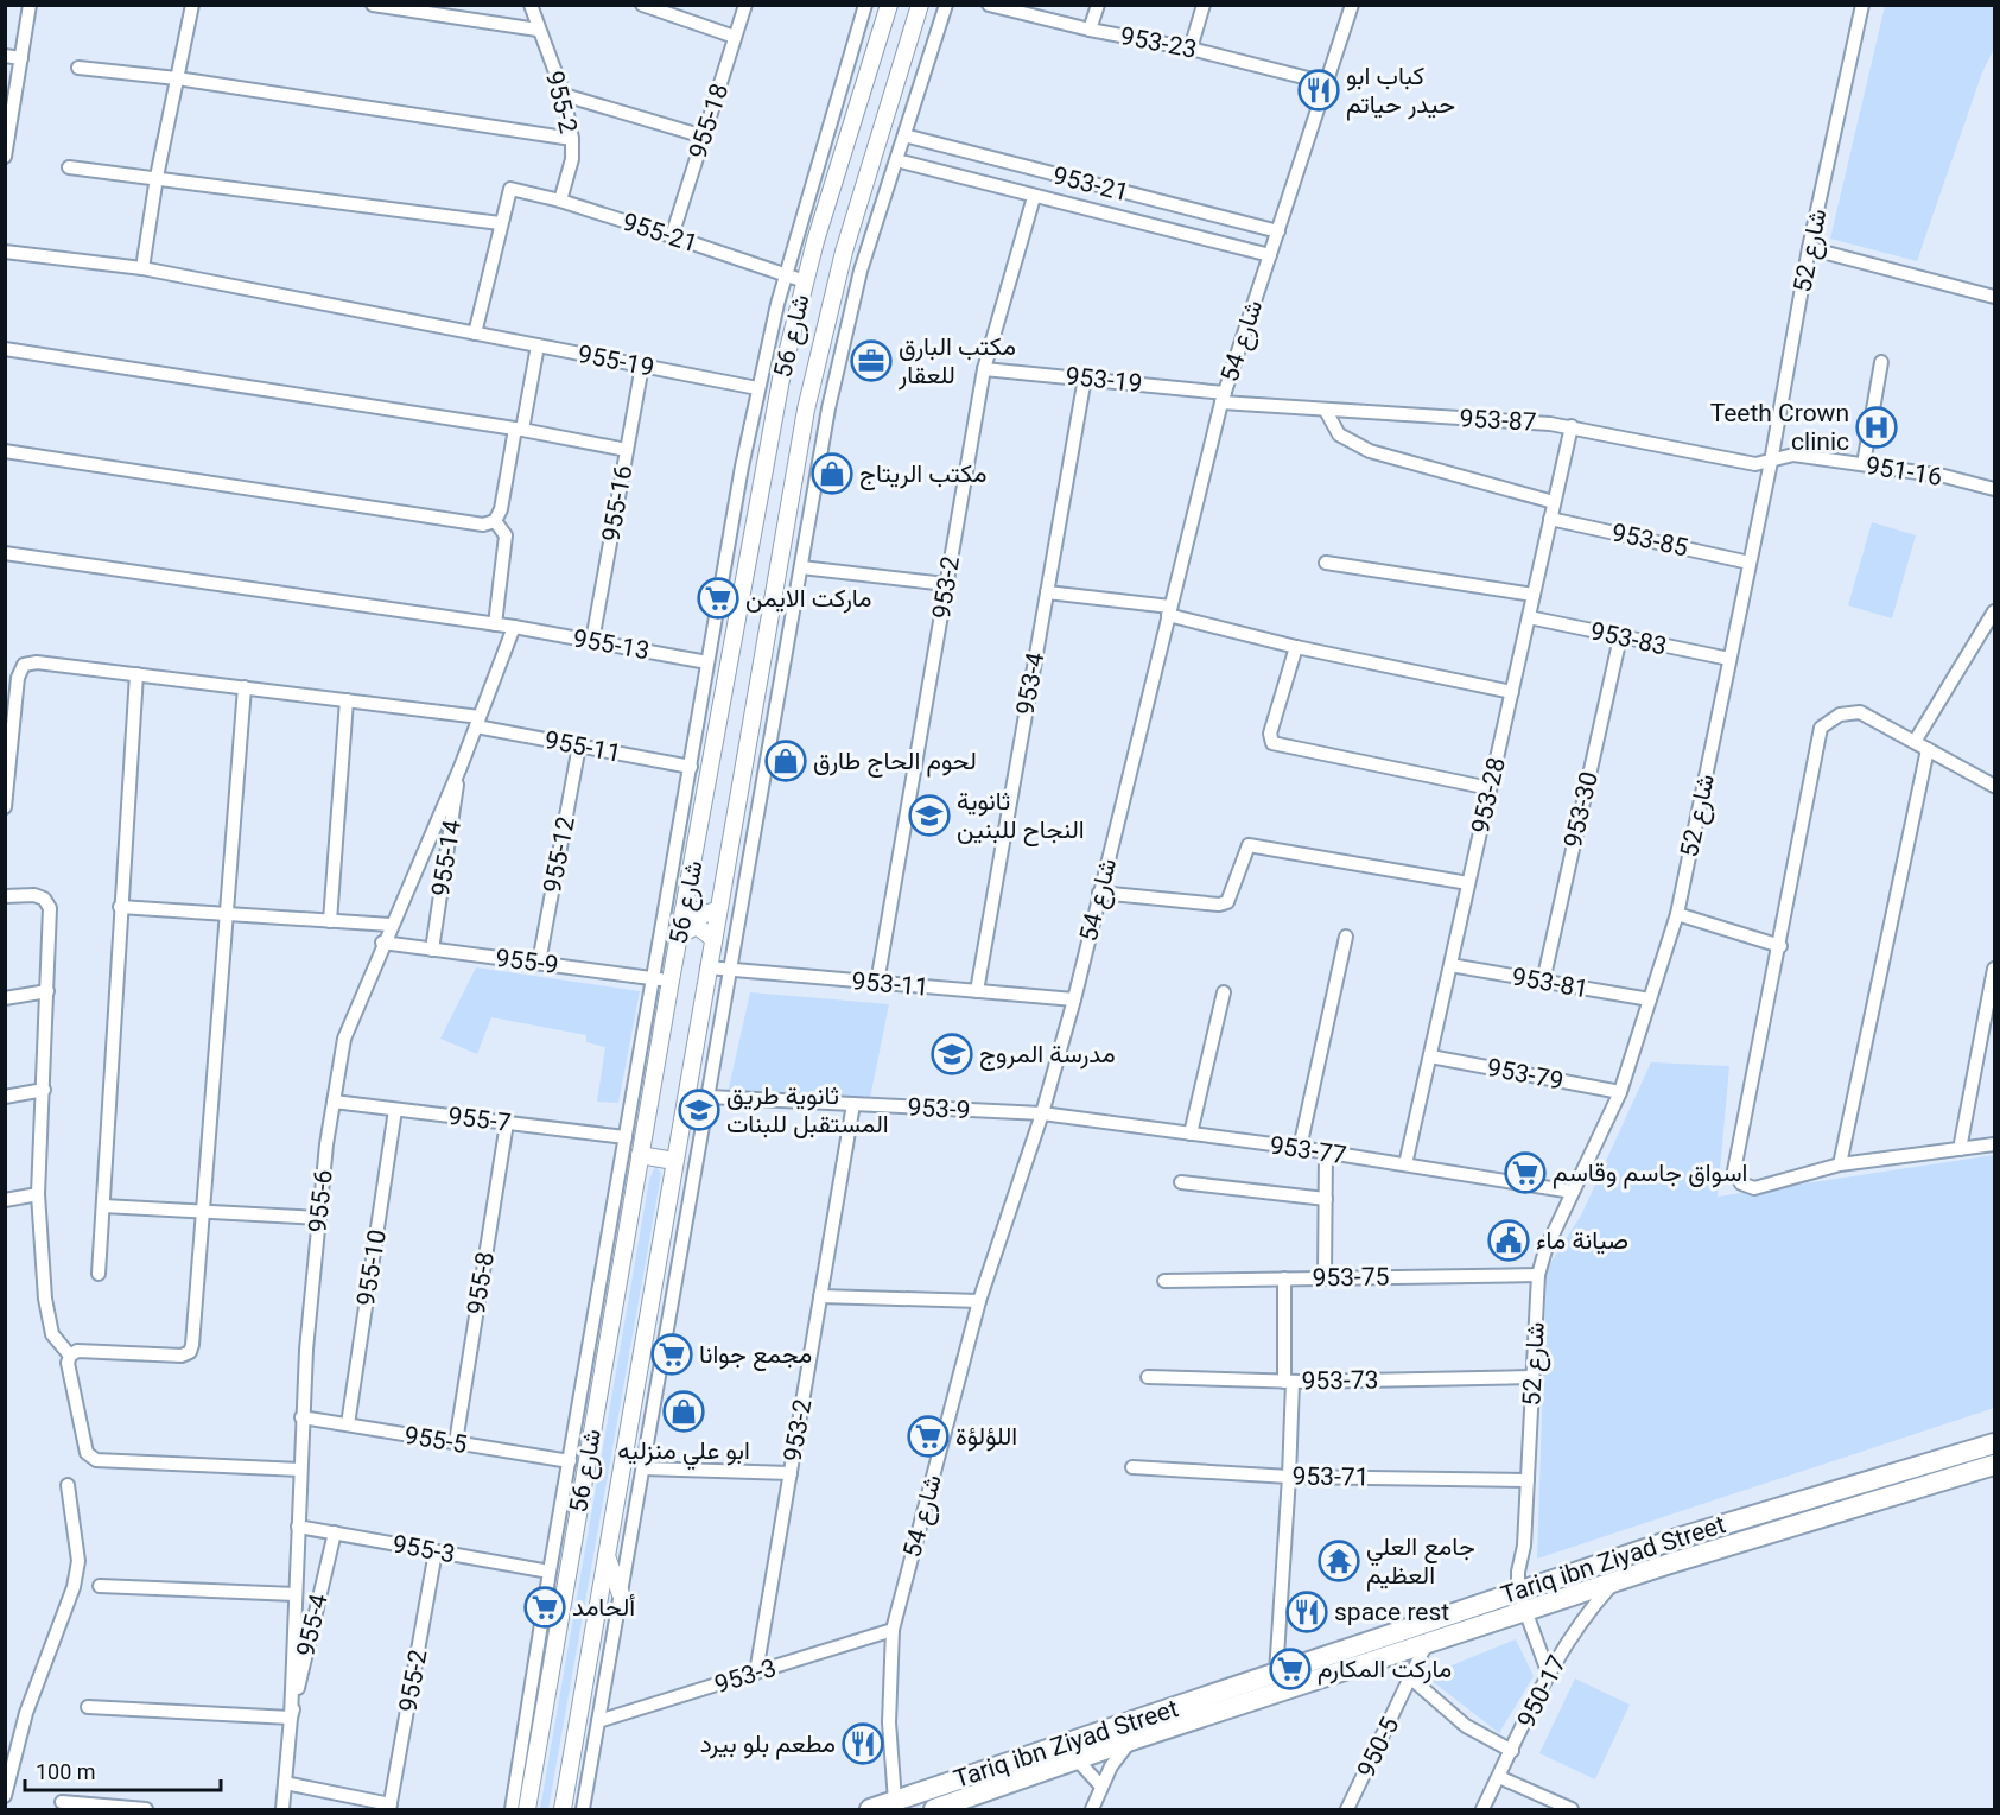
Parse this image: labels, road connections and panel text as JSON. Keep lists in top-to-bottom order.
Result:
{
  "streets": {
    "main road": ["Tariq ibn Ziyad Street"],
    "street": [
      "953-23",
      "955-2",
      "955-18",
      "953-21",
      "955-21",
      "شارع 52",
      "شارع 56",
      "شارع 54",
      "955-19",
      "953-19",
      "953-87",
      "951-16",
      "955-16",
      "953-85",
      "953-2",
      "953-83",
      "955-13",
      "953-4",
      "955-11",
      "953-28",
      "953-30",
      "955-12",
      "955-14",
      "955-9",
      "953-81",
      "953-11",
      "953-79",
      "953-9",
      "955-7",
      "953-77",
      "955-6",
      "955-10",
      "953-75",
      "955-8",
      "953-73",
      "955-5",
      "953-71",
      "955-3",
      "955-4",
      "953-3",
      "950-17",
      "950-5"
    ]
  },
  "crossings": [
    ["953-23", "شارع 54"],
    ["955-2", "955-21"],
    ["955-2", "955-3"],
    ["955-18", "955-21"],
    ["953-21", "شارع 54"],
    ["953-21", "953-2"],
    ["955-21", "شارع 56"],
    ["شارع 52", "953-87"],
    ["شارع 52", "951-16"],
    ["شارع 52", "953-85"],
    ["شارع 52", "953-83"],
    ["شارع 52", "953-81"],
    ["شارع 52", "953-79"],
    ["شارع 52", "953-77"],
    ["شارع 52", "953-75"],
    ["شارع 52", "953-73"],
    ["شارع 52", "953-71"],
    ["شارع 52", "Tariq ibn Ziyad Street"],
    ["شارع 52", "950-17"],
    ["شارع 56", "955-9"],
    ["شارع 56", "953-11"],
    ["شارع 54", "953-19"],
    ["شارع 54", "953-87"],
    ["شارع 54", "953-11"],
    ["شارع 54", "953-9"],
    ["شارع 54", "953-77"],
    ["شارع 54", "Tariq ibn Ziyad Street"],
    ["شارع 54", "953-3"],
    ["955-19", "955-16"],
    ["953-19", "953-87"],
    ["953-19", "953-2"],
    ["953-19", "953-4"],
    ["953-87", "951-16"],
    ["953-87", "953-28"],
    ["955-16", "955-13"],
    ["953-85", "953-28"],
    ["953-2", "953-11"],
    ["953-2", "953-9"],
    ["953-2", "953-3"],
    ["953-83", "953-28"],
    ["953-83", "953-30"],
    ["955-13", "955-6"],
    ["953-4", "953-11"],
    ["955-11", "955-12"],
    ["955-11", "955-6"],
    ["953-28", "953-81"],
    ["953-28", "953-79"],
    ["953-28", "953-77"],
    ["953-30", "953-81"],
    ["955-12", "955-9"],
    ["955-14", "955-9"],
    ["955-14", "955-6"],
    ["955-9", "955-6"],
    ["953-9", "953-77"],
    ["955-7", "955-6"],
    ["955-7", "955-10"],
    ["955-7", "955-8"],
    ["955-6", "955-5"],
    ["955-6", "955-3"],
    ["955-6", "955-4"],
    ["955-10", "955-5"],
    ["955-8", "955-5"],
    ["955-3", "955-4"],
    ["Tariq ibn Ziyad Street", "950-17"],
    ["Tariq ibn Ziyad Street", "950-5"]
  ],
  "places": {
    "restaurant": ["كباب ابو حيدر حياتم", "space rest", "مطعم بلو بيرد"],
    "office": ["مكتب البارق للعقار"],
    "hospital": ["Teeth Crown clinic"],
    "shop": ["مكتب الريتاج", "لحوم الحاج طارق", "ابو علي منزليه"],
    "supermarket": [
      "ماركت الايمن",
      "اسواق جاسم وقاسم",
      "مجمع جوانا",
      "اللؤلؤة",
      "ألحامد",
      "ماركت المكارم"
    ],
    "school or university": ["ثانوية النجاح للبنين", "مدرسة المروج", "ثانوية طريق المستقبل للبنات"],
    "public building": ["صيانة ماء"],
    "temple": ["جامع العلي العظيم"]
  },
  "scale_bar": "100 m"
}
